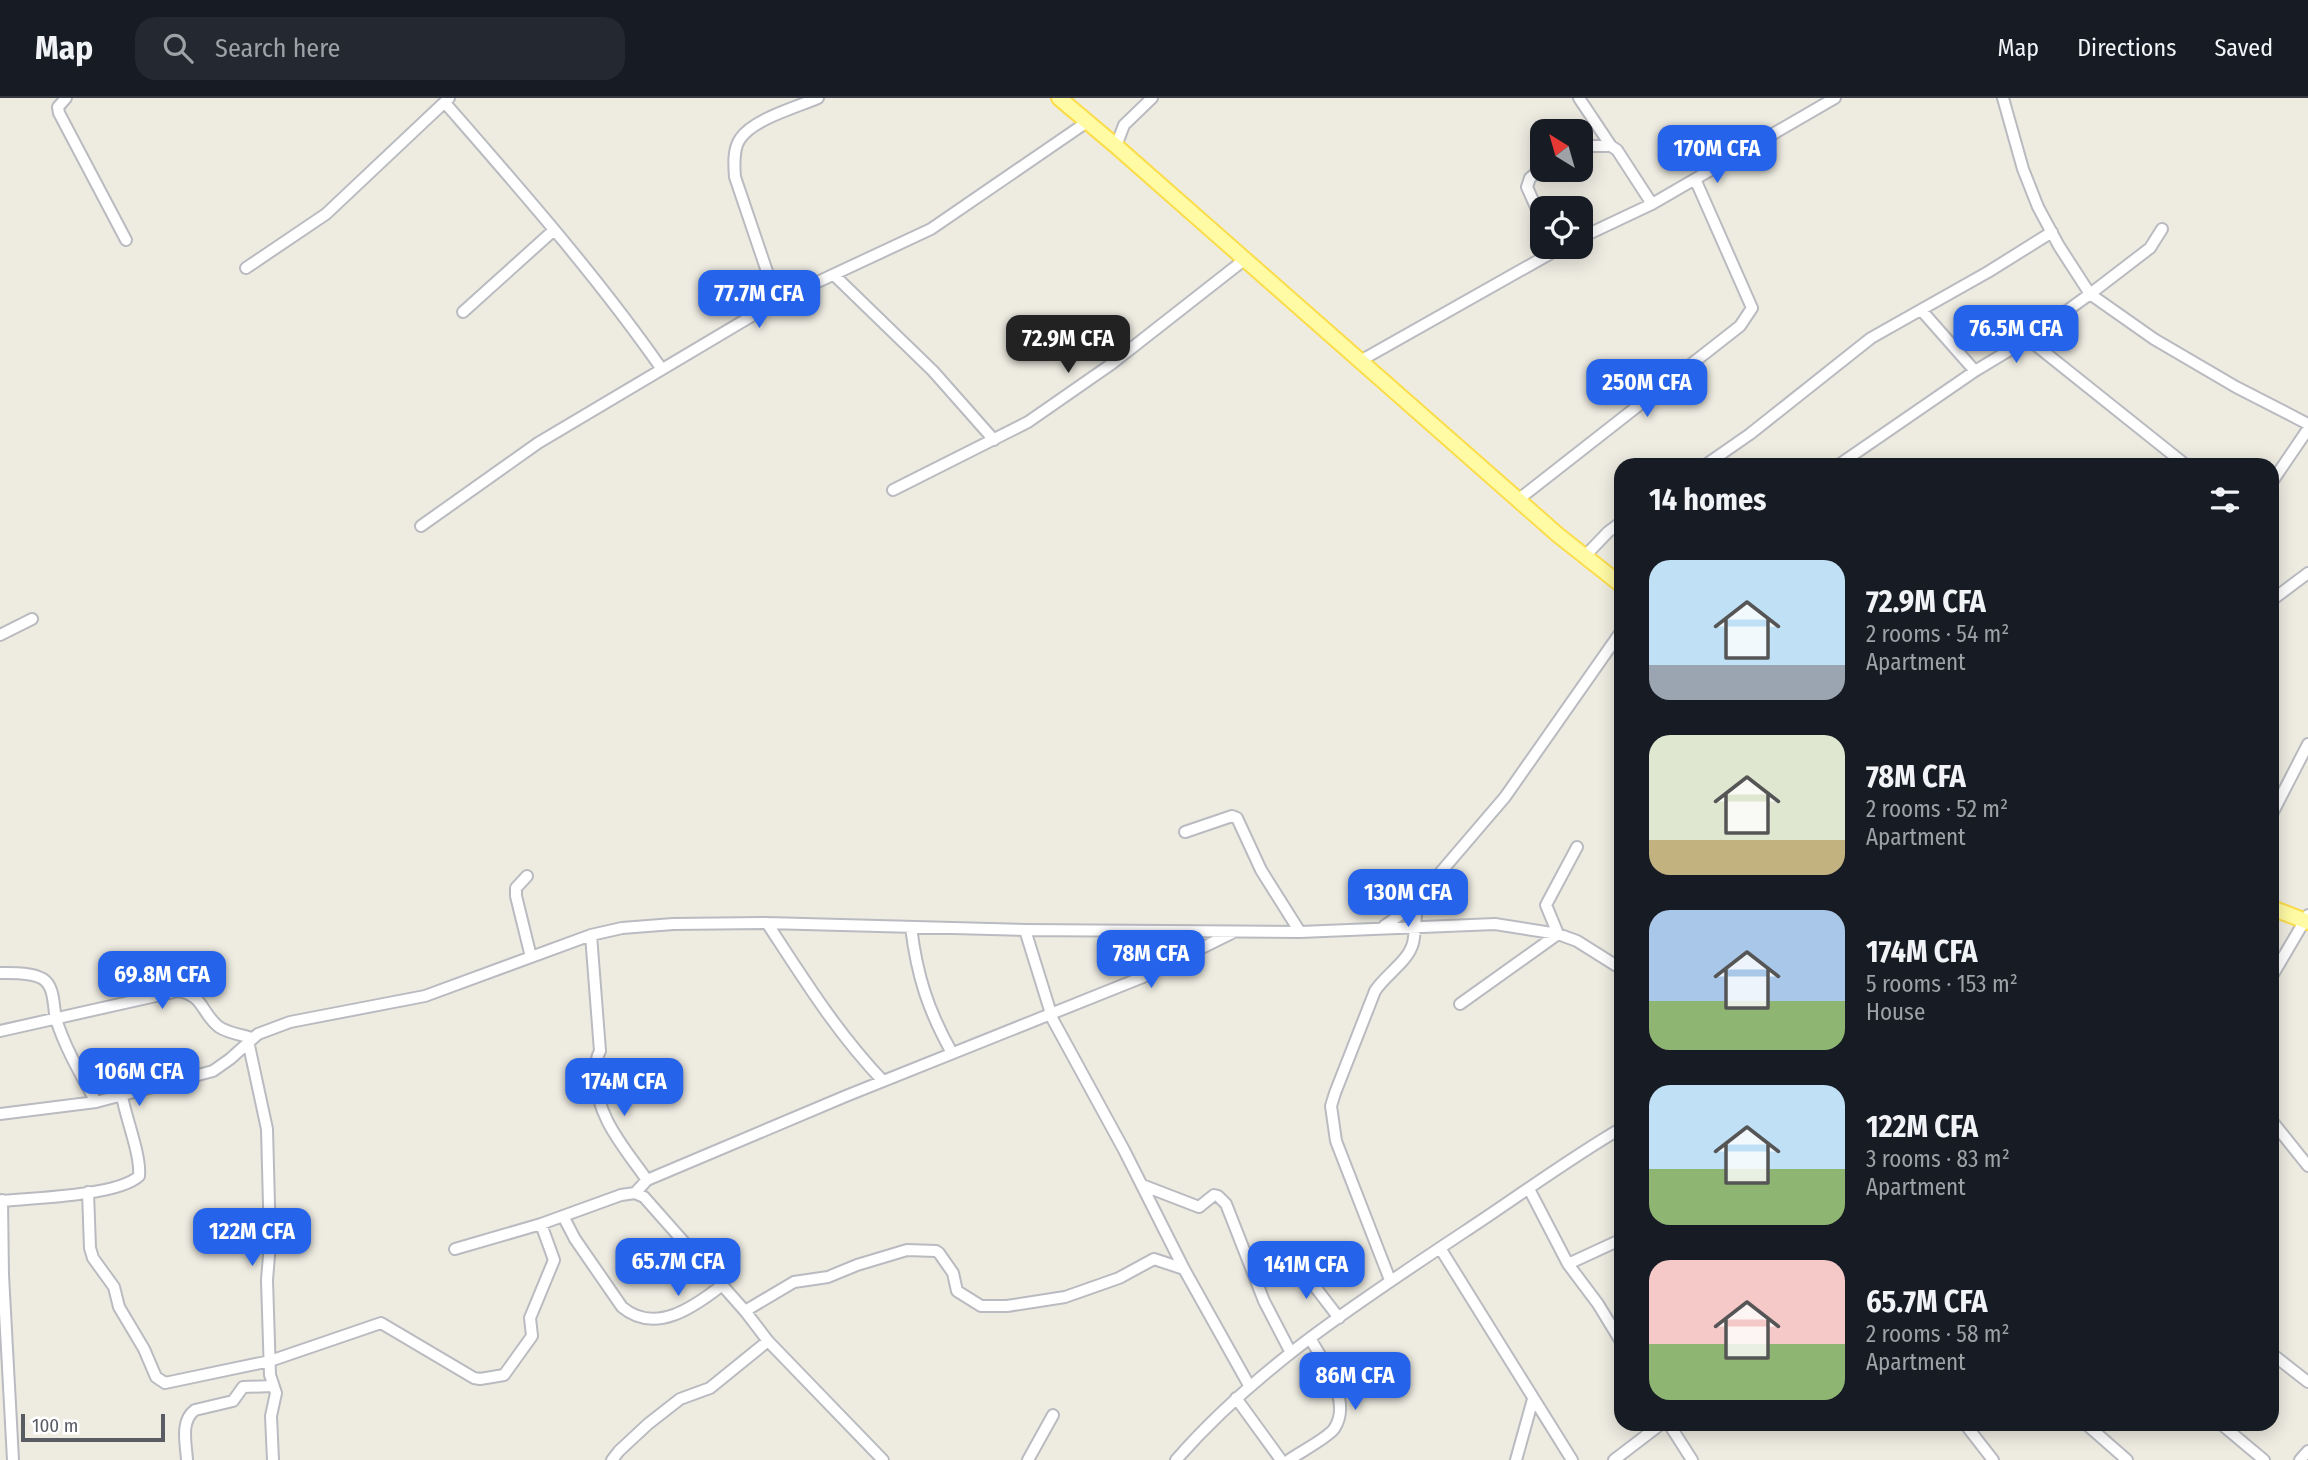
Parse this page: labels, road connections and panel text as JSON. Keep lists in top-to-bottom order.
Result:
{
  "scale_bar": "100 m",
  "north": "top left",
  "page": {
    "header": "Map",
    "search": "Search here",
    "nav": ["Map", "Directions", "Saved"],
    "price": [
      "170M CFA",
      "77.7M CFA",
      "76.5M CFA",
      "72.9M CFA",
      "250M CFA",
      "130M CFA",
      "78M CFA",
      "69.8M CFA",
      "106M CFA",
      "174M CFA",
      "122M CFA",
      "65.7M CFA",
      "141M CFA",
      "86M CFA"
    ],
    "heading": "14 homes",
    "list": [
      {
        "name": "72.9M CFA",
        "note": "2 rooms · 54 m² · Apartment"
      },
      {
        "name": "78M CFA",
        "note": "2 rooms · 52 m² · Apartment"
      },
      {
        "name": "174M CFA",
        "note": "5 rooms · 153 m² · House"
      },
      {
        "name": "122M CFA",
        "note": "3 rooms · 83 m² · Apartment"
      },
      {
        "name": "65.7M CFA",
        "note": "2 rooms · 58 m² · Apartment"
      }
    ],
    "scale": "100 m"
  }
}
